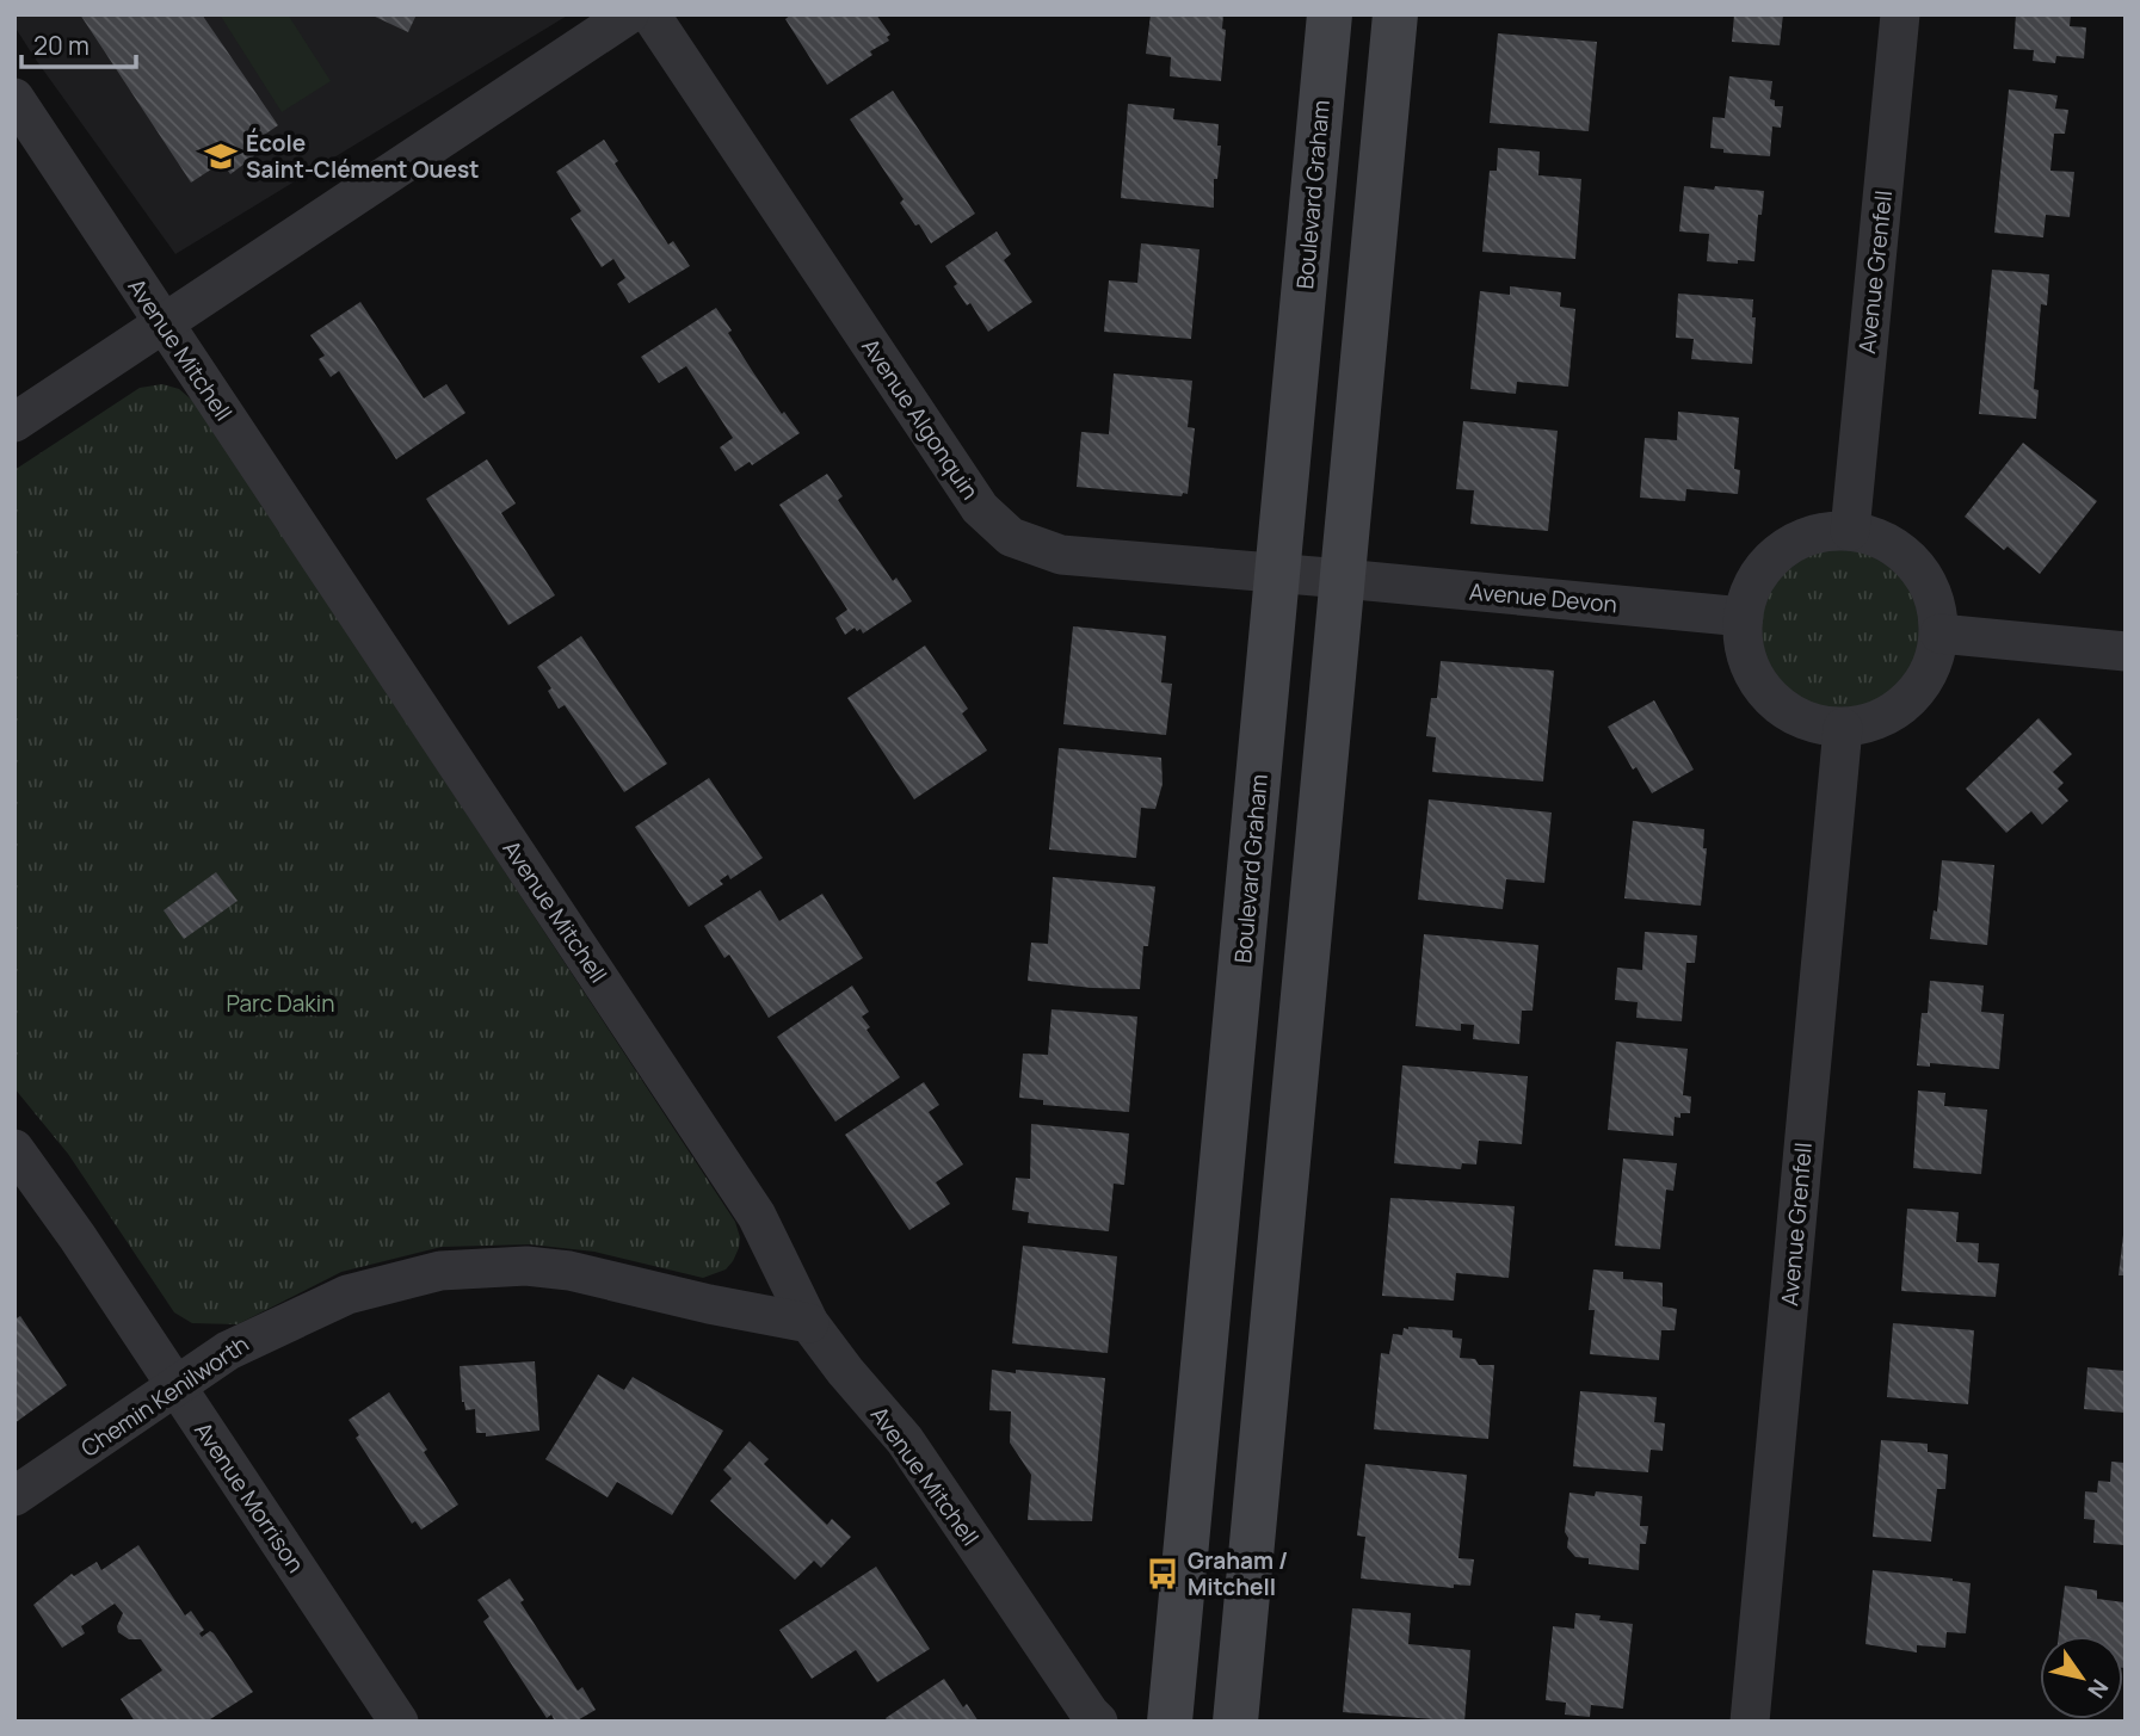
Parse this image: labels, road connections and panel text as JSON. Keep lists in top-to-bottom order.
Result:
{
  "streets": {
    "street": [
      "Boulevard Graham",
      "Avenue Grenfell",
      "Avenue Mitchell",
      "Avenue Algonquin",
      "Avenue Devon",
      "Chemin Kenilworth",
      "Avenue Morrison"
    ]
  },
  "crossings": [
    ["Boulevard Graham", "Avenue Algonquin"],
    ["Avenue Grenfell", "Avenue Devon"],
    ["Avenue Mitchell", "Chemin Kenilworth"],
    ["Avenue Algonquin", "Avenue Devon"],
    ["Chemin Kenilworth", "Avenue Morrison"]
  ],
  "parks": ["Parc Dakin"],
  "places": {
    "school or university": ["École Saint-Clément Ouest"],
    "bus stop": ["Graham / Mitchell"]
  },
  "scale_bar": "20 m",
  "north": "bottom right"
}
